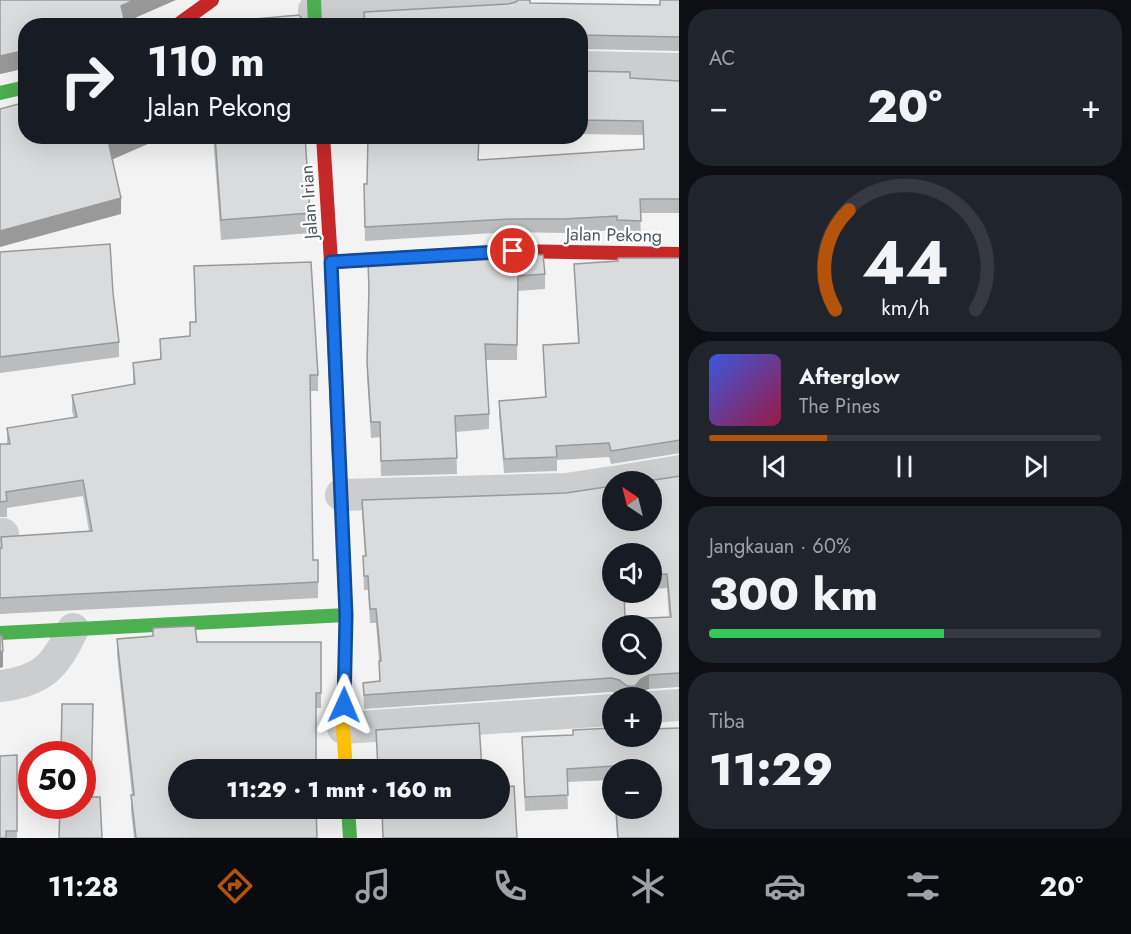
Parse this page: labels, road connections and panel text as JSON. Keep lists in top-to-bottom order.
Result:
{
  "streets": {
    "street": ["Jalan Irian", "Jalan Pekong"]
  },
  "crossings": [
    ["Jalan Irian", "Jalan Pekong"]
  ],
  "north": "top left",
  "page": {
    "tile": [
      "AC",
      ["Jangkauan · 60%", "300 km"],
      ["Tiba", "11:29"]
    ],
    "turn": ["110 m", "Jalan Pekong"],
    "heat": ["−", "20°", "+"],
    "song": ["Afterglow", "The Pines"],
    "map_buttons": ["+", "−"],
    "limit": "50",
    "trip": "11:29 · 1 mnt · 160 m",
    "tabs": ["11:28", "20°"],
    "gauge": ["44", "km/h"]
  }
}
